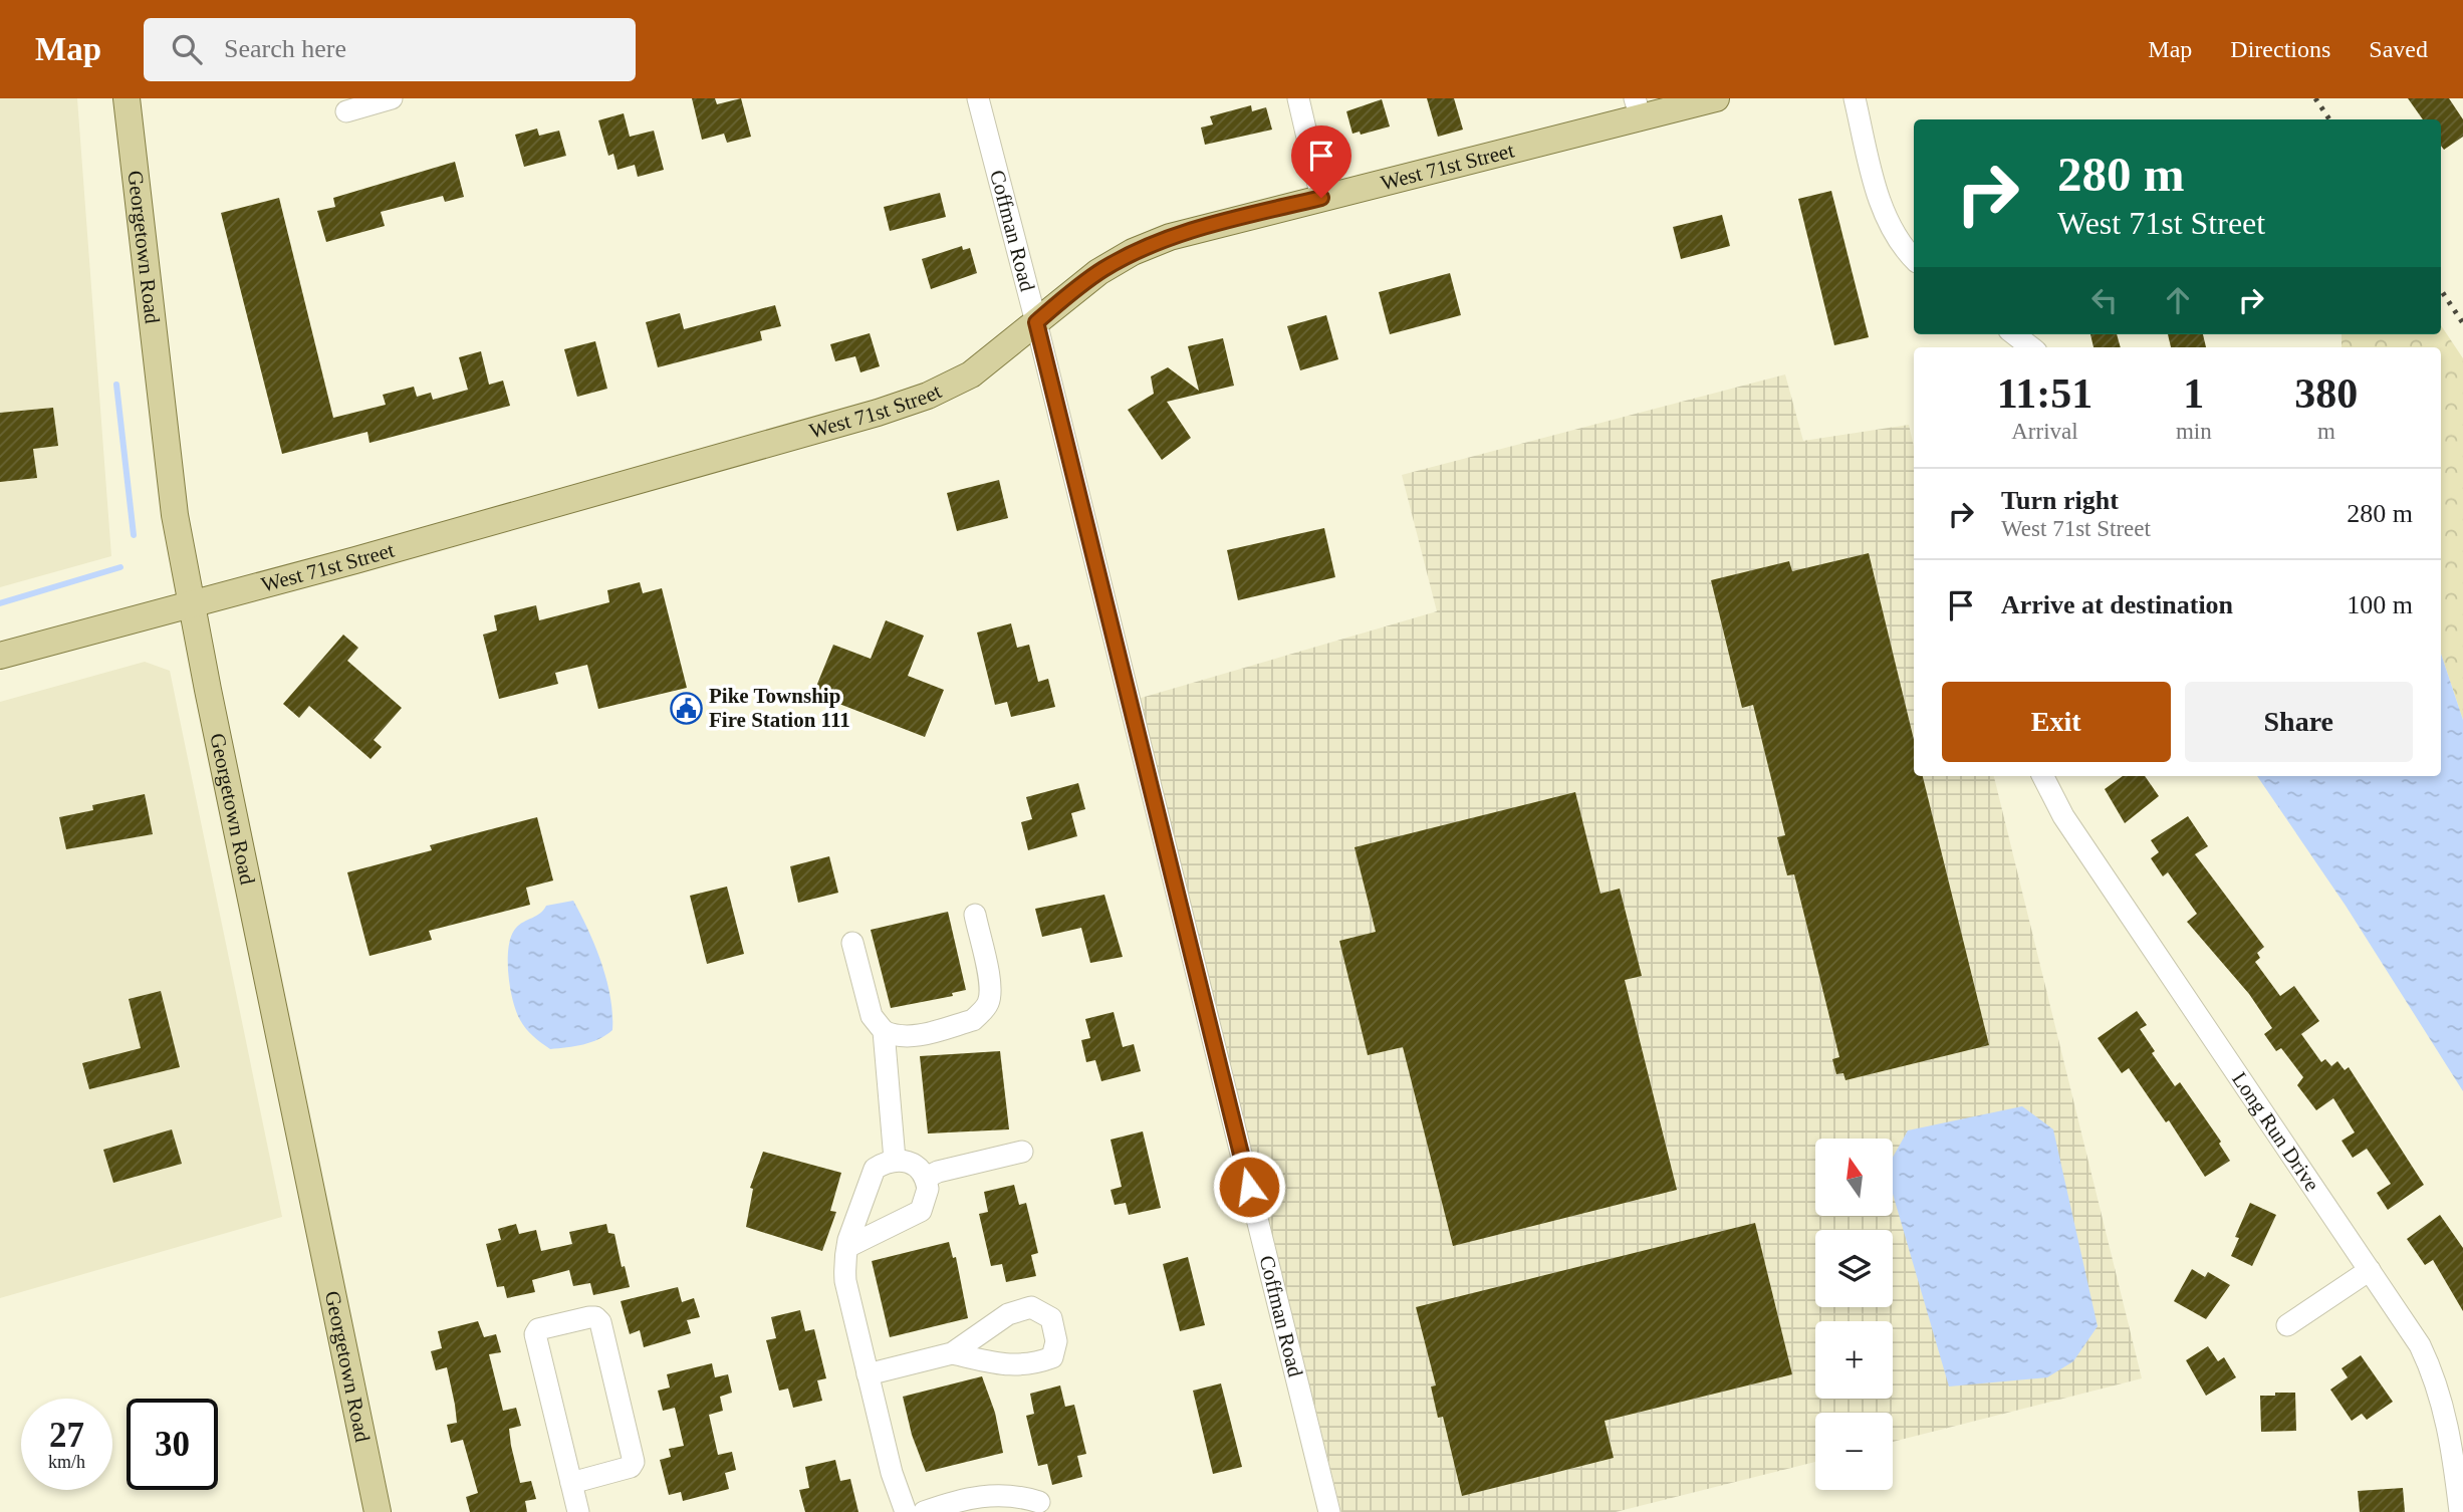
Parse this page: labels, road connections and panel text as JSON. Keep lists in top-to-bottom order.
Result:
{
  "streets": {
    "main road": ["West 71st Street", "Georgetown Road"],
    "street": ["Coffman Road", "Long Run Drive"]
  },
  "crossings": [
    ["West 71st Street", "Coffman Road"],
    ["West 71st Street", "Georgetown Road"]
  ],
  "places": {
    "public building": ["Pike Township Fire Station 111"]
  },
  "north": "top",
  "page": {
    "header": "Map",
    "search": "Search here",
    "nav": ["Map", "Directions", "Saved"],
    "turn": ["280 m", "West 71st Street"],
    "eta": [
      "11:51",
      "Arrival",
      "1",
      "min",
      "380",
      "m"
    ],
    "list": [
      {
        "name": "Turn right",
        "note": "West 71st Street",
        "value": "280 m"
      },
      {
        "name": "Arrive at destination",
        "value": "100 m"
      }
    ],
    "buttons": ["Exit", "Share"],
    "map_buttons": ["+", "−"],
    "speed": "27 km/h",
    "limit": "30"
  }
}
